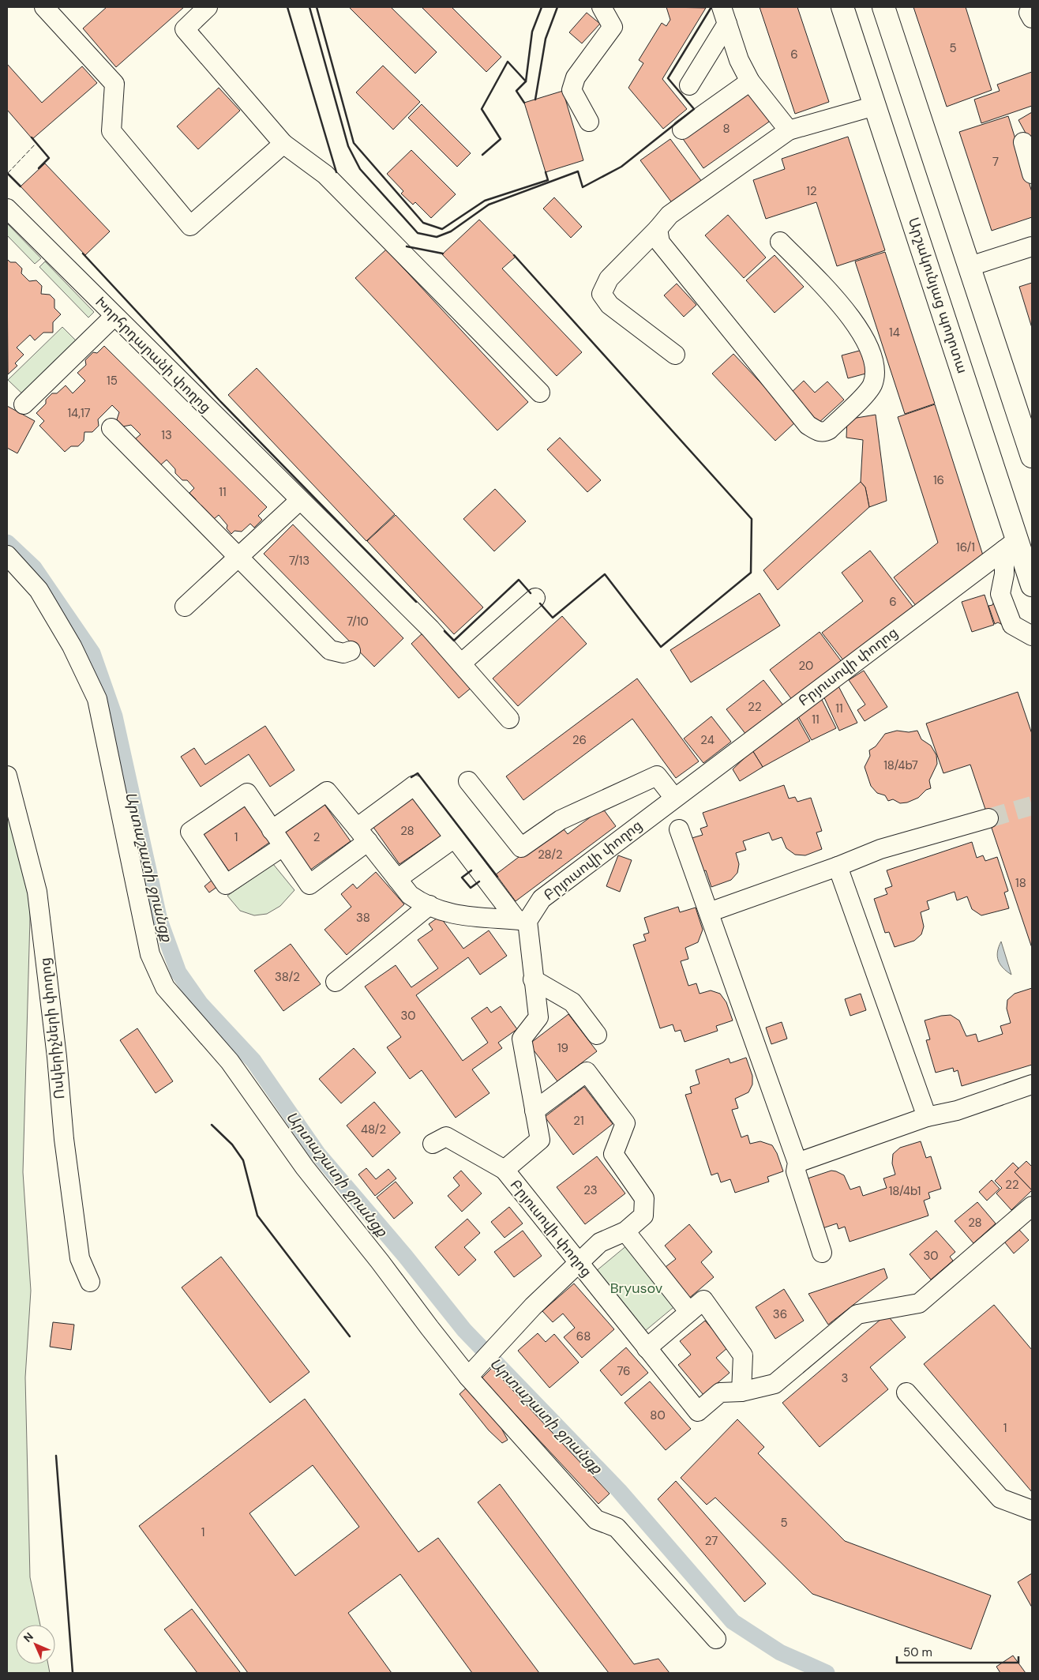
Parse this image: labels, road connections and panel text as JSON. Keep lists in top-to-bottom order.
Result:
{
  "streets": {
    "main road": ["Արշակունյաց պողոտա"],
    "street": ["Խորհրդարանի փողոց", "Բրյուսովի փողոց", "Ոսկերիչների փողոց"]
  },
  "crossings": [
    ["Արշակունյաց պողոտա", "Բրյուսովի փողոց"]
  ],
  "water": ["Արտաշատի ջրանցք"],
  "parks": ["Bryusov"],
  "house_numbers": [
    "5",
    "6",
    "8",
    "7",
    "12",
    "14",
    "15",
    "14,17",
    "13",
    "16",
    "11",
    "16/1",
    "7/13",
    "6",
    "7/10",
    "20",
    "22",
    "11",
    "11",
    "26",
    "24",
    "18/4b7",
    "28",
    "1",
    "2",
    "28/2",
    "18",
    "38",
    "38/2",
    "30",
    "19",
    "21",
    "48/2",
    "22",
    "23",
    "18/4b1",
    "28",
    "30",
    "36",
    "68",
    "76",
    "3",
    "80",
    "1",
    "5",
    "1",
    "27"
  ],
  "scale_bar": "50 m",
  "north": "top left"
}
